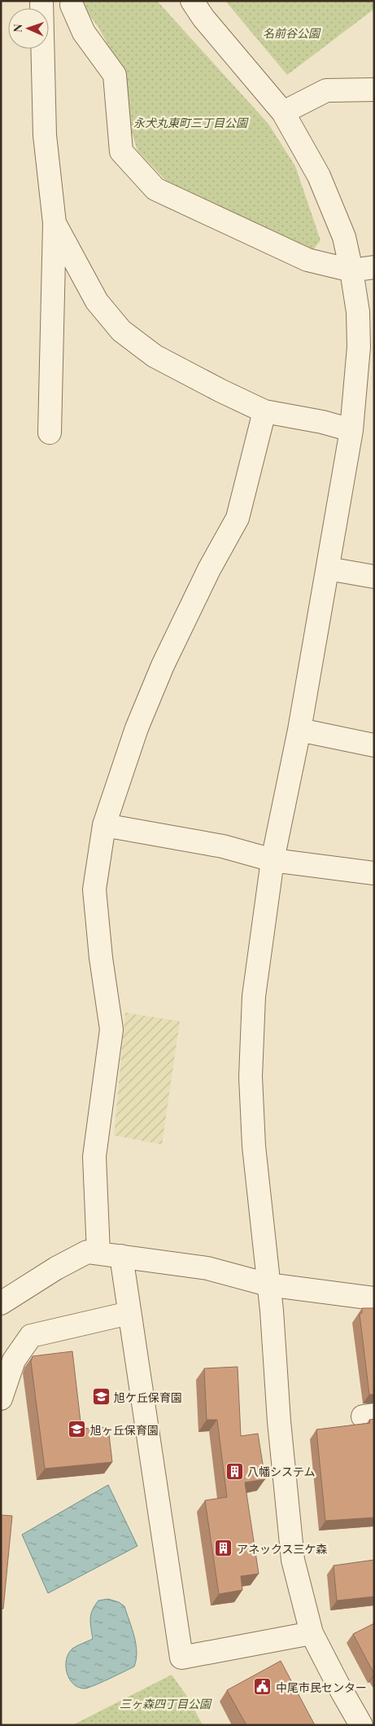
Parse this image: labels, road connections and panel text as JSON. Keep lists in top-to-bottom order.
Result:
{
  "parks": ["名前谷公園", "永犬丸東町三丁目公園", "三ヶ森四丁目公園"],
  "places": {
    "school or university": ["旭ケ丘保育園", "旭ヶ丘保育園"],
    "building": ["八幡システム", "アネックス三ケ森"],
    "public building": ["中尾市民センター"]
  },
  "north": "left"
}
